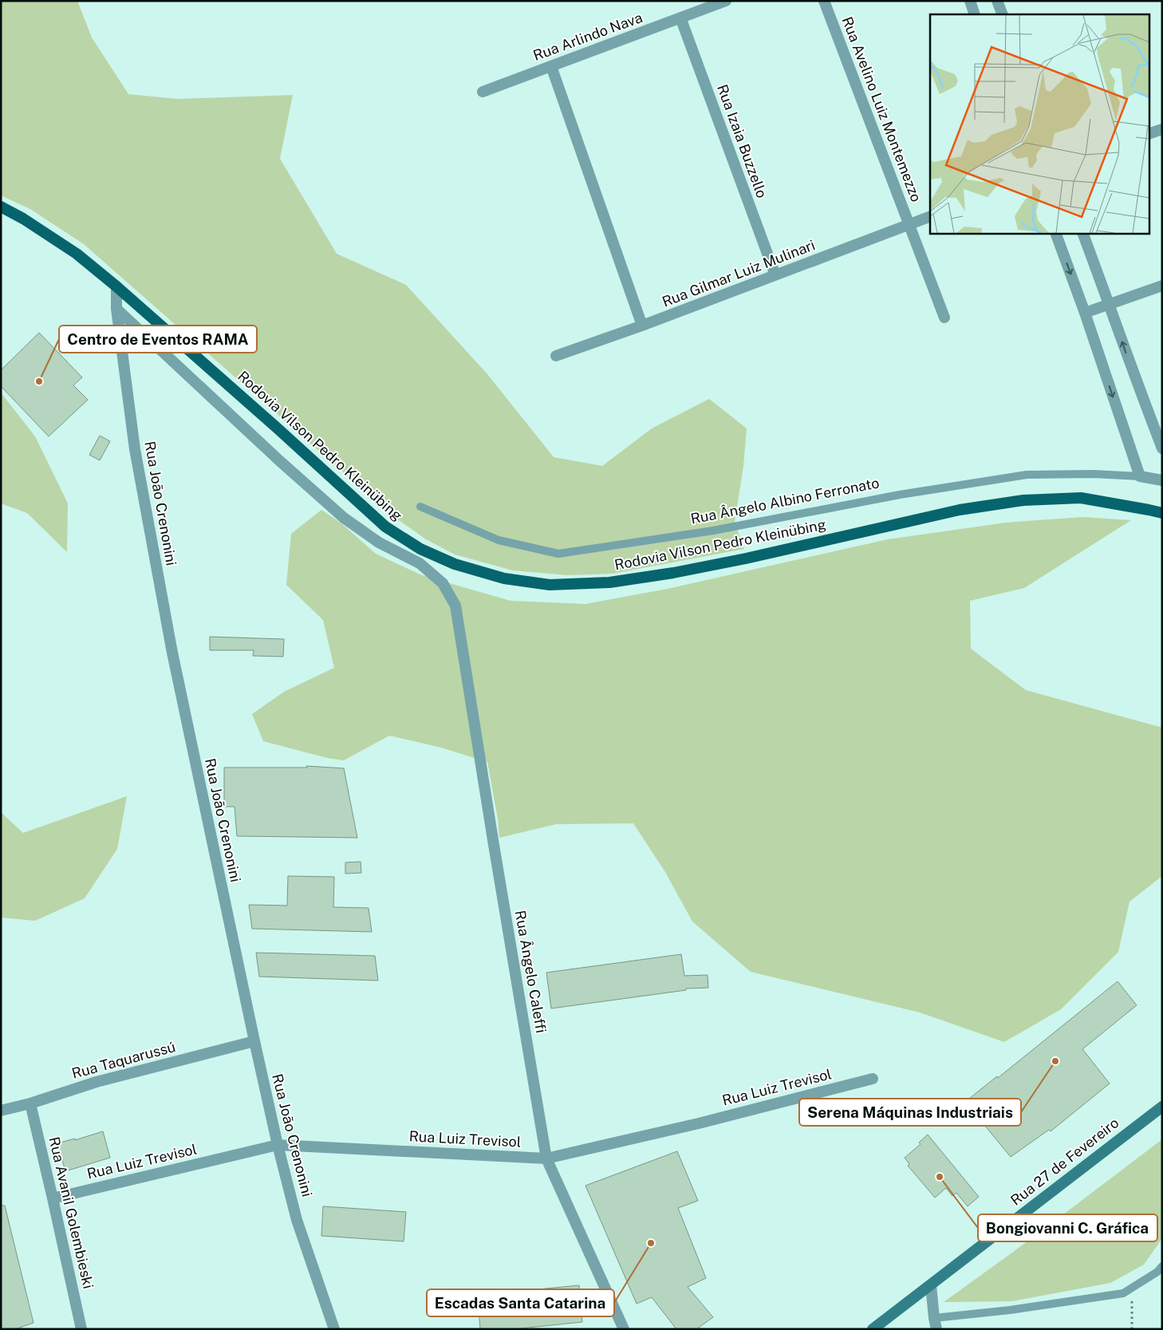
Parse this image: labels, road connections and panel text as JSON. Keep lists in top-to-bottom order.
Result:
{
  "streets": {
    "main road": ["Rodovia Vilson Pedro Kleinübing", "Rua 27 de Fevereiro"],
    "street": [
      "Rua Arlindo Nava",
      "Rua Avelino Luiz Montemezzo",
      "Rua Izaia Buzzello",
      "Rua Gilmar Luiz Mulinari",
      "Rua Ângelo Albino Ferronato",
      "Rua João Crenonini",
      "Rua Ângelo Caleffi",
      "Rua Taquarussú",
      "Rua Luiz Trevisol",
      "Rua AvaniI Golembieski"
    ]
  },
  "crossings": [
    ["Rua Arlindo Nava", "Rua Izaia Buzzello"],
    ["Rua Avelino Luiz Montemezzo", "Rua Gilmar Luiz Mulinari"],
    ["Rua Izaia Buzzello", "Rua Gilmar Luiz Mulinari"],
    ["Rodovia Vilson Pedro Kleinübing", "Rua João Crenonini"],
    ["Rua João Crenonini", "Rua Ângelo Caleffi"],
    ["Rua João Crenonini", "Rua Taquarussú"],
    ["Rua João Crenonini", "Rua Luiz Trevisol"],
    ["Rua Ângelo Caleffi", "Rua Luiz Trevisol"],
    ["Rua Taquarussú", "Rua AvaniI Golembieski"],
    ["Rua Luiz Trevisol", "Rua AvaniI Golembieski"]
  ],
  "places": [
    "Centro de Eventos RAMA",
    "Serena Máquinas Industriais",
    "Bongiovanni C. Gráfica",
    "Escadas Santa Catarina"
  ]
}
